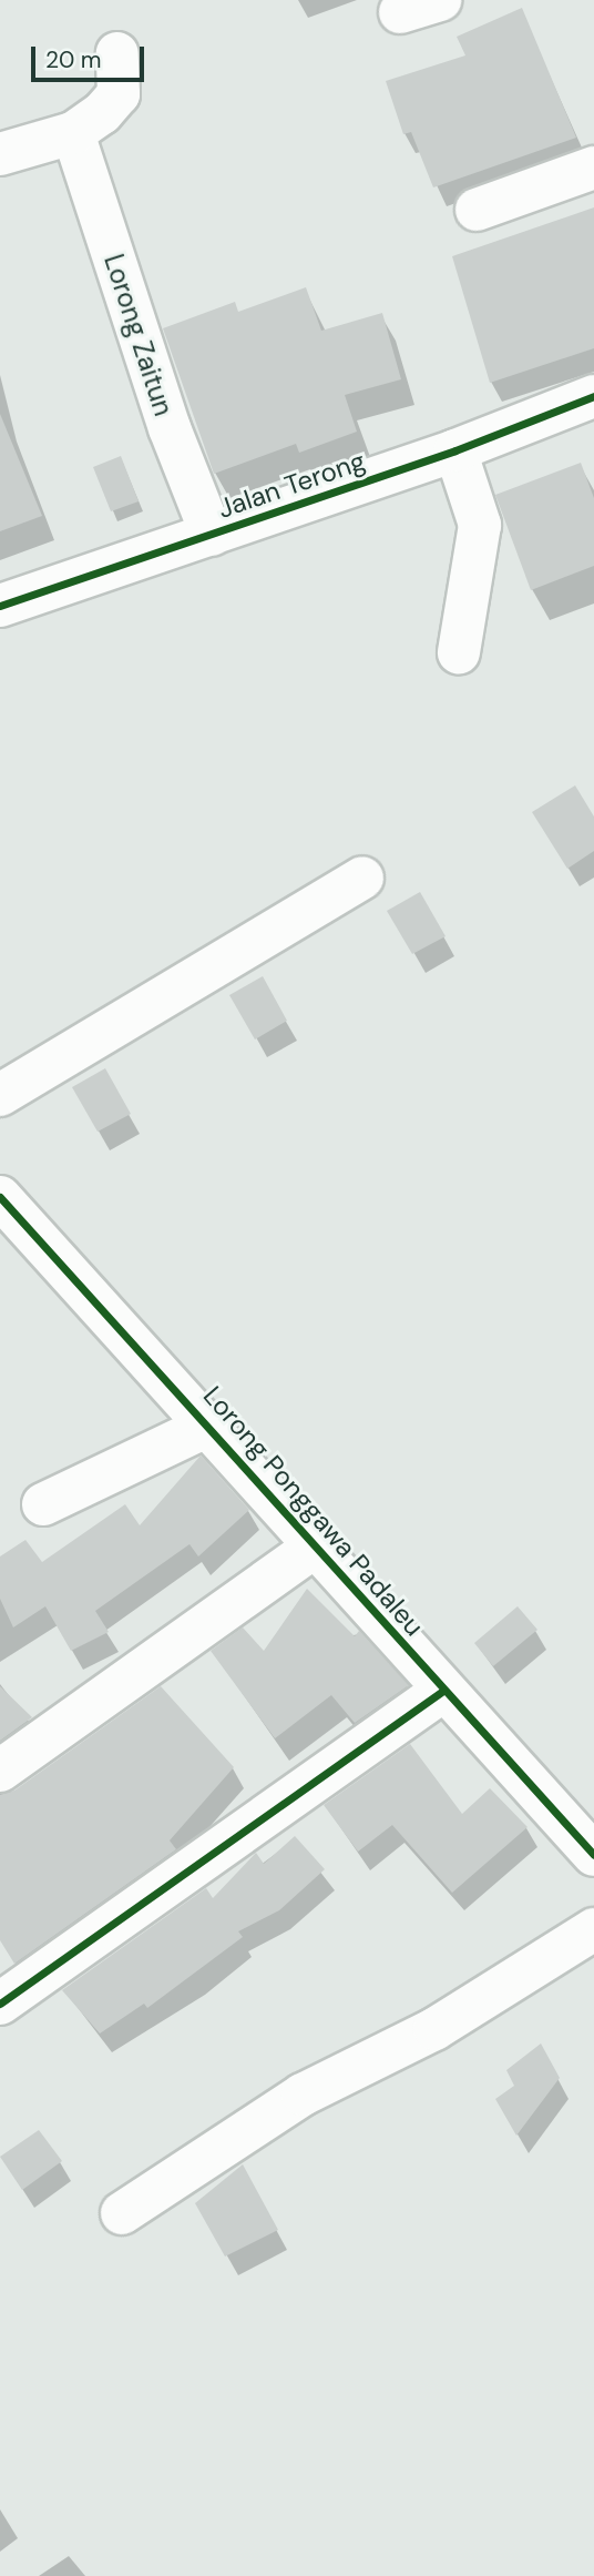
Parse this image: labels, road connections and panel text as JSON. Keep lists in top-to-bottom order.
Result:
{
  "streets": {
    "street": ["Lorong Zaitun", "Jalan Terong", "Lorong Ponggawa Padaleu"]
  },
  "crossings": [
    ["Lorong Zaitun", "Jalan Terong"]
  ],
  "scale_bar": "20 m"
}
